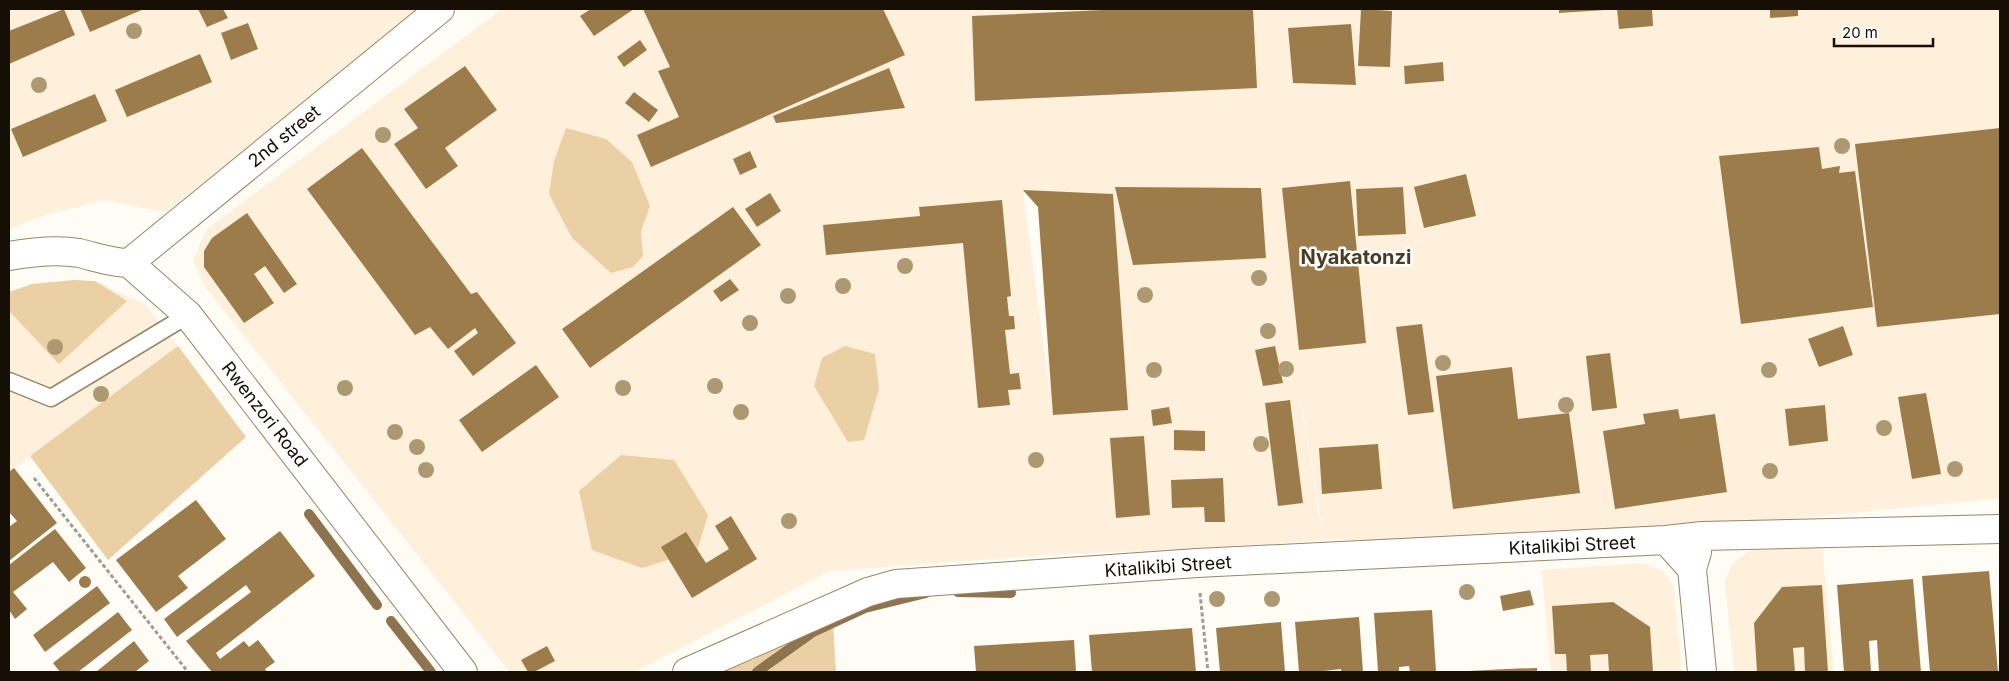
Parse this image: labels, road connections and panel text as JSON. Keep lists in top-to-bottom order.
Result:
{
  "streets": {
    "street": ["2nd street", "Rwenzori Road", "Kitalikibi Street"]
  },
  "crossings": [
    ["2nd street", "Rwenzori Road"]
  ],
  "districts": ["Nyakatonzi"],
  "scale_bar": "20 m"
}
